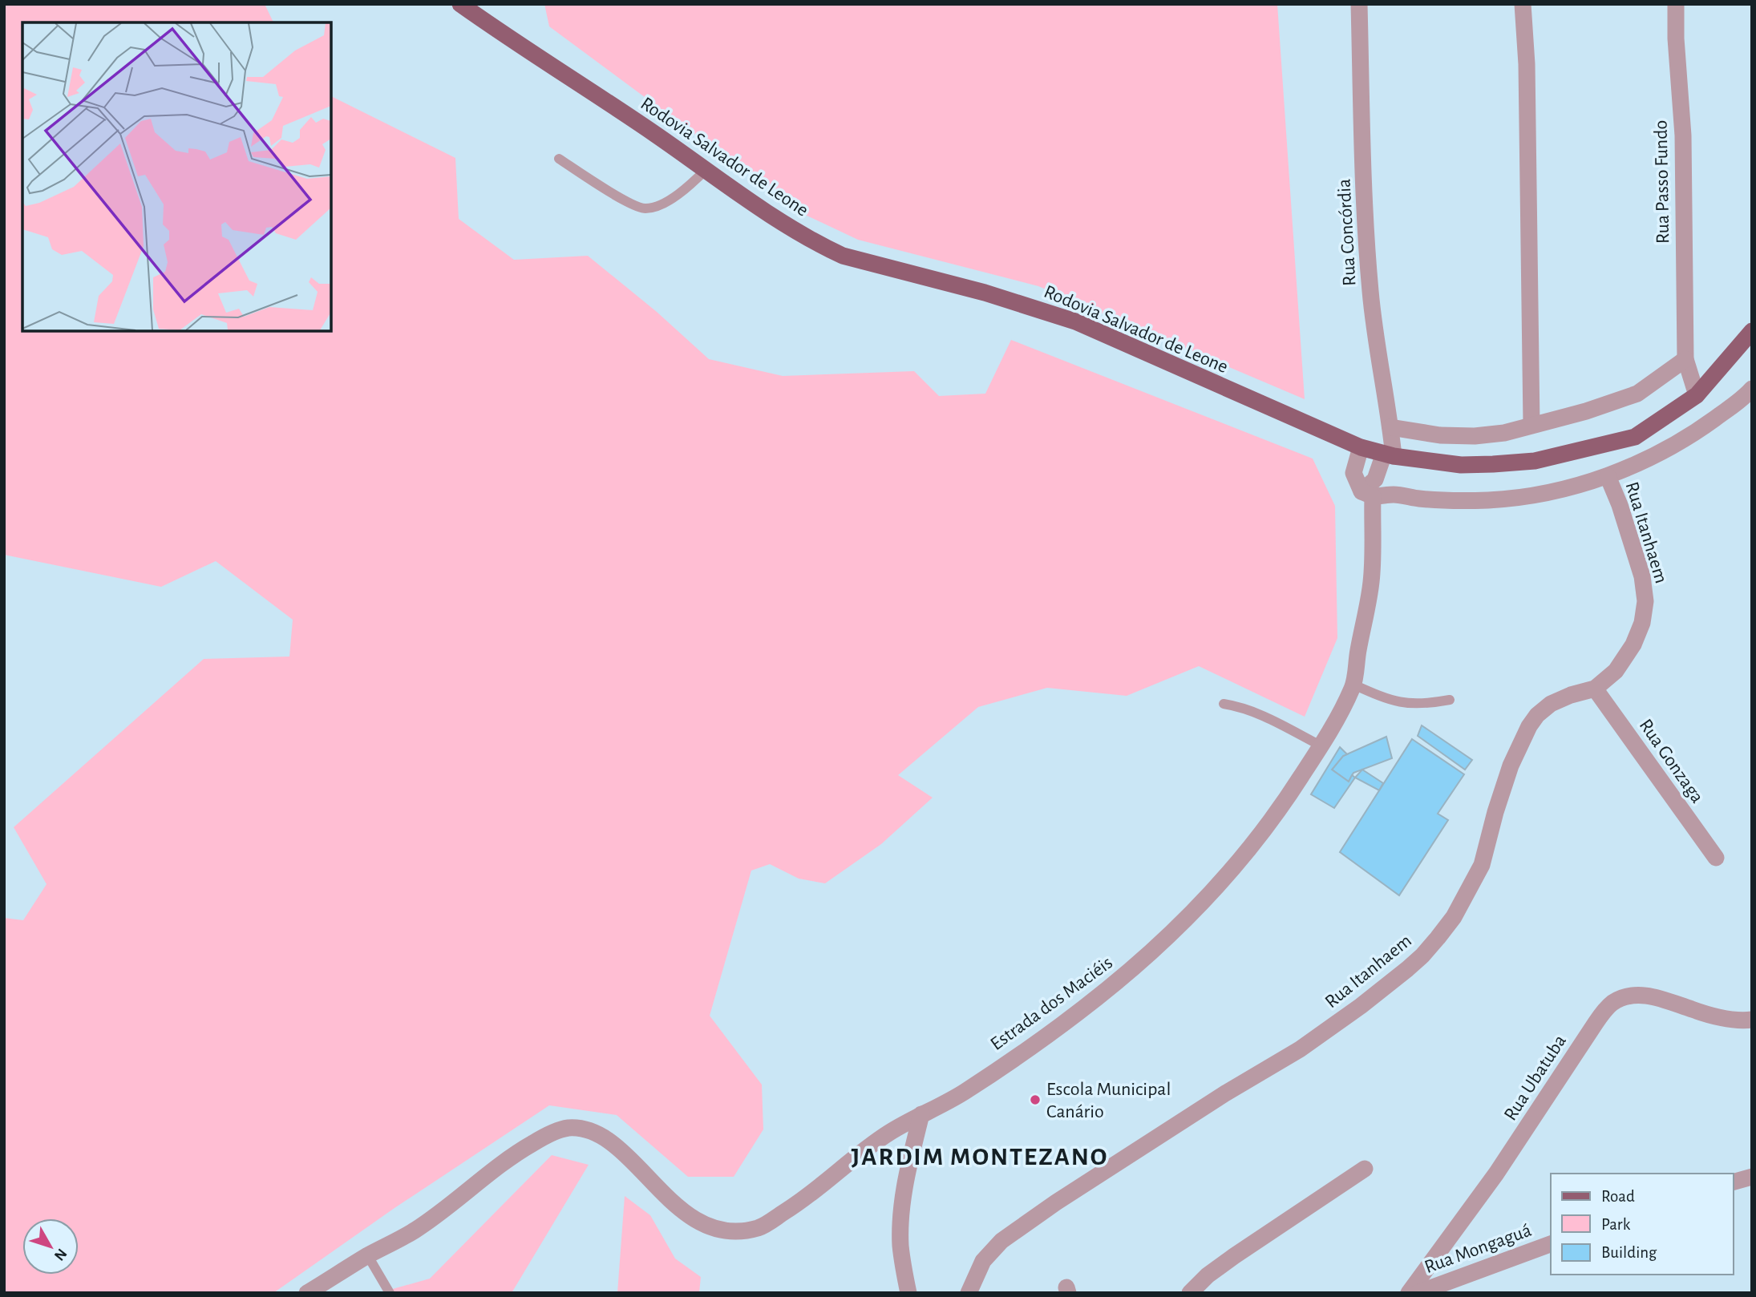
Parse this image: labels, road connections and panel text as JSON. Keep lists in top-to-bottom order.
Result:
{
  "streets": {
    "main road": ["Rodovia Salvador de Leone"],
    "street": [
      "Rua Passo Fundo",
      "Rua Concórdia",
      "Rua Itanhaem",
      "Rua Gonzaga",
      "Estrada dos Maciéis",
      "Rua Ubatuba",
      "Rua Mongaguá"
    ]
  },
  "crossings": [
    ["Rodovia Salvador de Leone", "Rua Passo Fundo"],
    ["Rodovia Salvador de Leone", "Rua Concórdia"],
    ["Rodovia Salvador de Leone", "Estrada dos Maciéis"],
    ["Rua Itanhaem", "Rua Gonzaga"]
  ],
  "districts": ["JARDIM MONTEZANO"],
  "places": ["Escola Municipal Canário"],
  "legend": ["Road", "Park", "Building"],
  "north": "bottom right"
}
